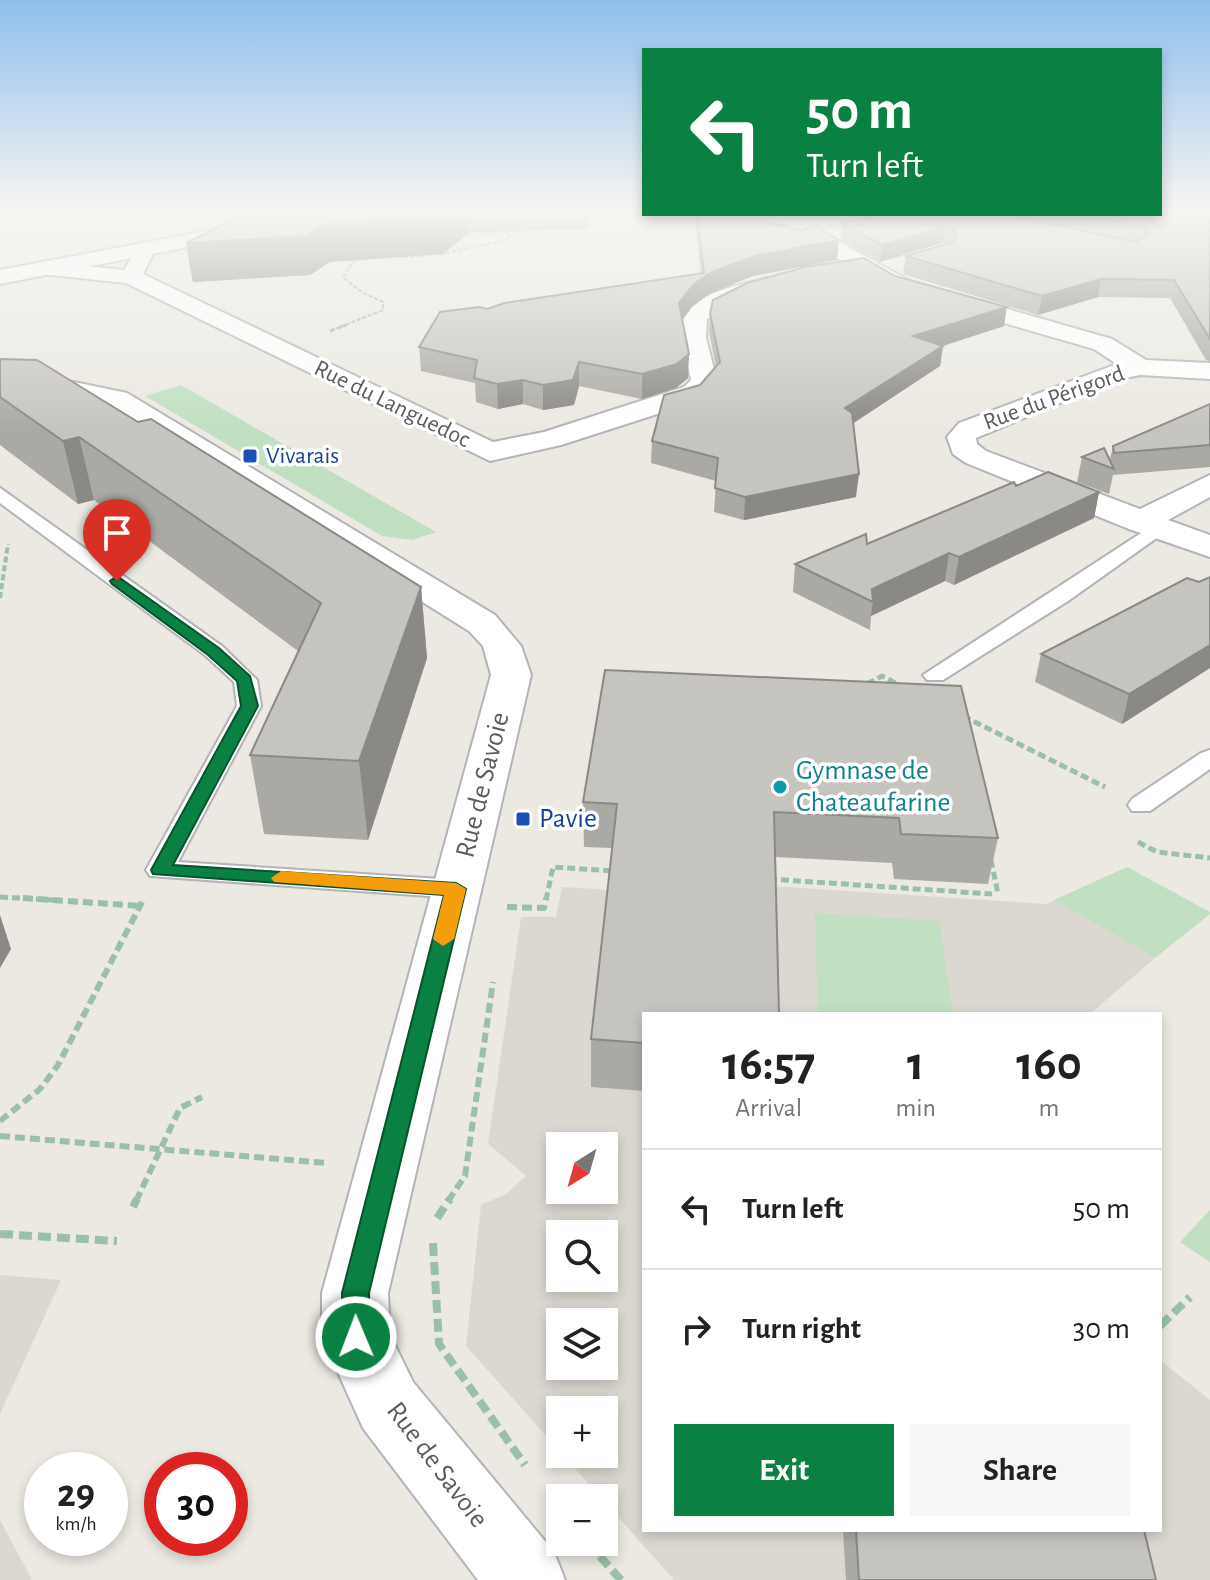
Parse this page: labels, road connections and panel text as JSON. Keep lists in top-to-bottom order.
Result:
{
  "streets": {
    "street": ["Rue du Périgord", "Rue du Languedoc", "Rue de Savoie"]
  },
  "places": {
    "transit": ["Vivarais", "Pavie"],
    "other": ["Gymnase de Chateaufarine"]
  },
  "north": "bottom left",
  "page": {
    "turn": ["50 m", "Turn left"],
    "eta": [
      "16:57",
      "Arrival",
      "1",
      "min",
      "160",
      "m"
    ],
    "map_buttons": ["+", "−"],
    "list": [
      {
        "name": "Turn left",
        "value": "50 m"
      },
      {
        "name": "Turn right",
        "value": "30 m"
      }
    ],
    "buttons": ["Exit", "Share"],
    "speed": "29 km/h",
    "limit": "30"
  }
}
